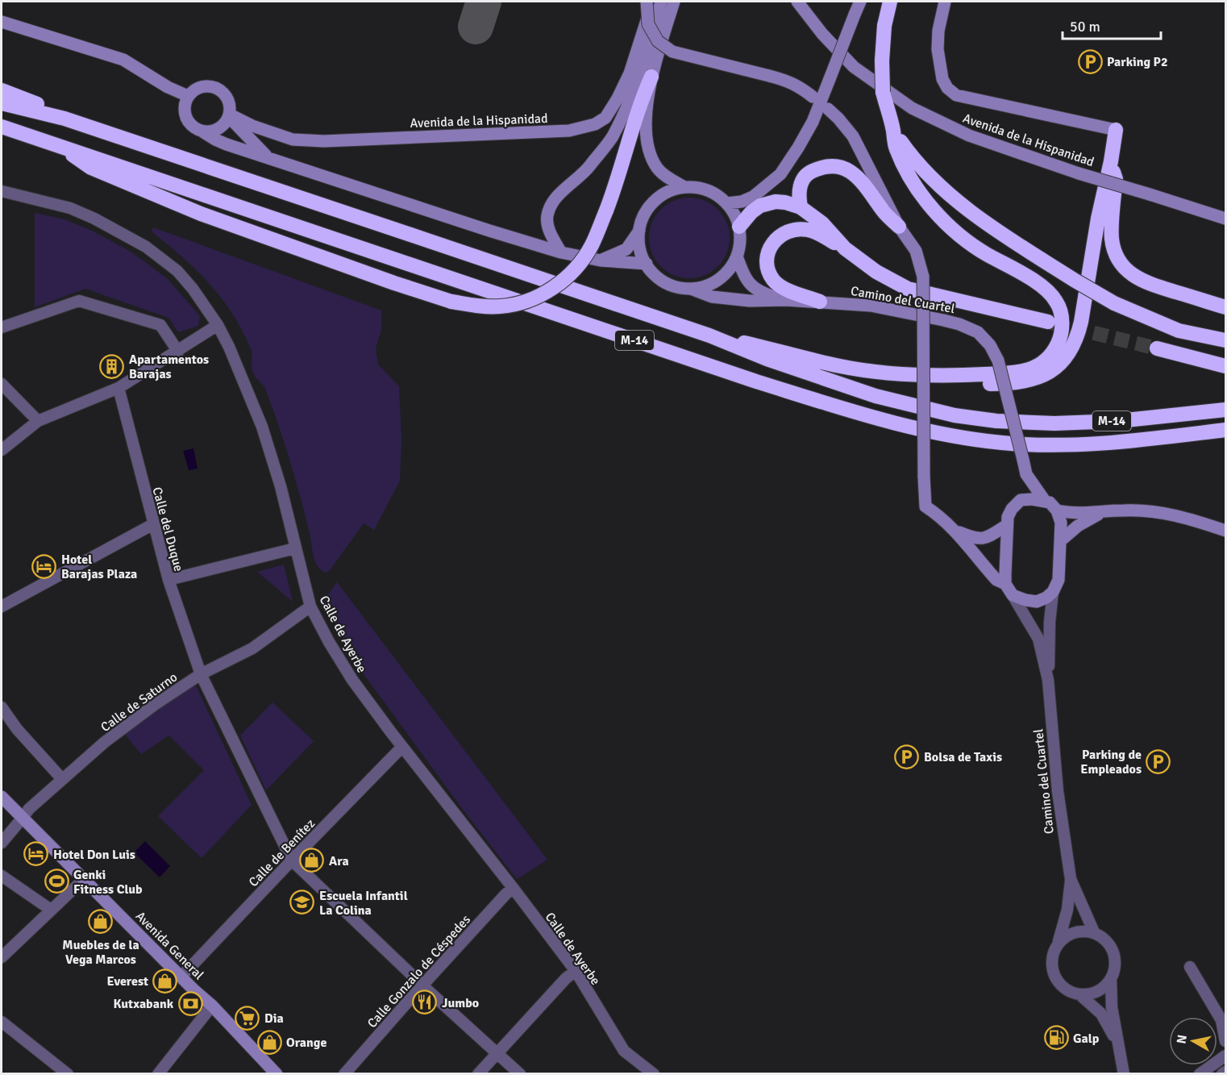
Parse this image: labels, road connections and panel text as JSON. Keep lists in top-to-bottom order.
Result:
{
  "streets": {
    "highway": ["M-14"],
    "street": [
      "Avenida de la Hispanidad",
      "Camino del Cuartel",
      "Calle del Duque",
      "Calle de Ayerbe",
      "Calle de Saturno",
      "Calle de Benítez",
      "Avenida General",
      "Calle Gonzalo de Céspedes"
    ]
  },
  "crossings": [
    ["Calle del Duque", "Calle de Saturno"],
    ["Calle del Duque", "Calle de Benítez"],
    ["Calle de Ayerbe", "Calle de Saturno"],
    ["Calle de Ayerbe", "Calle de Benítez"],
    ["Calle de Ayerbe", "Calle Gonzalo de Céspedes"],
    ["Calle de Saturno", "Avenida General"],
    ["Calle de Benítez", "Avenida General"]
  ],
  "places": {
    "parking": ["Parking P2", "Bolsa de Taxis", "Parking de Empleados"],
    "building": ["Apartamentos Barajas"],
    "hotel": ["Hotel Barajas Plaza", "Hotel Don Luis"],
    "shop": [
      "Ara",
      "Muebles de la Vega Marcos",
      "Everest",
      "Orange"
    ],
    "sports": ["Genki Fitness Club"],
    "school or university": ["Escuela Infantil La Colina"],
    "restaurant": ["Jumbo"],
    "bank": ["Kutxabank"],
    "supermarket": ["Dia"],
    "fuel station": ["Galp"]
  },
  "scale_bar": "50 m",
  "north": "left"
}
